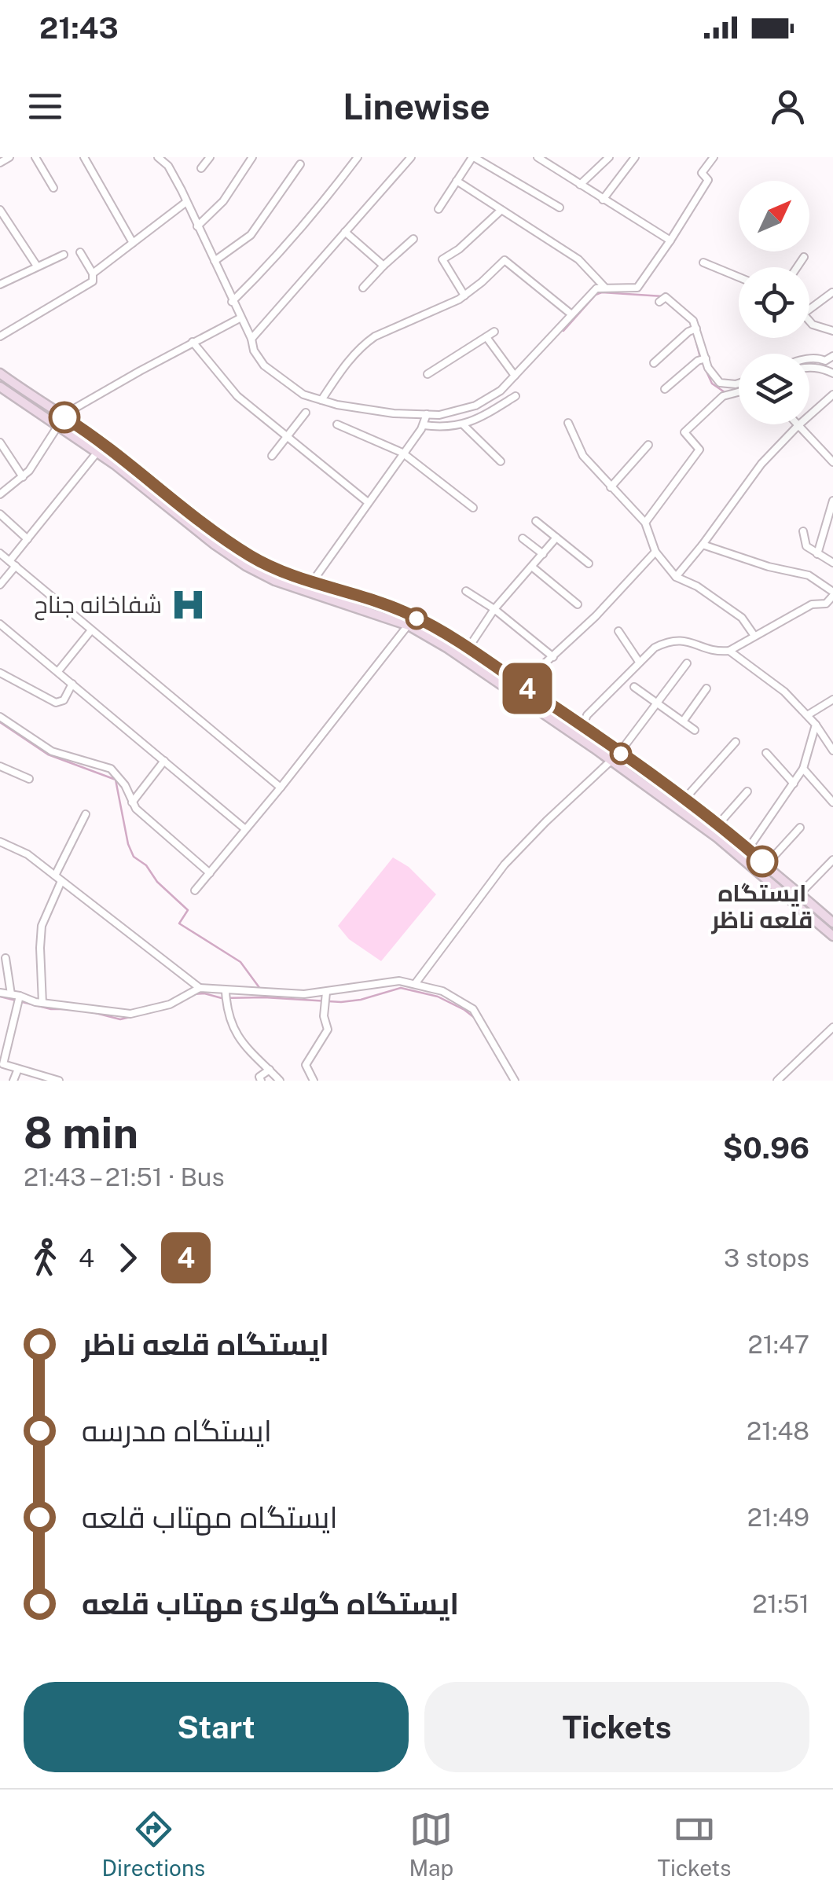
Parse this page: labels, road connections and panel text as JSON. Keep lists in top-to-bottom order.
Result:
{
  "places": {
    "hospital": ["شفاخانه جناح"],
    "other": ["ایستگاه قلعه ناظر"]
  },
  "lines": ["bus line 4"],
  "north": "top right",
  "page": {
    "status": "21:43",
    "header": "Linewise",
    "on_map": "4",
    "heading": ["8 min", "21:43 – 21:51 · Bus", "$0.96"],
    "legs": ["4", "4", "3 stops"],
    "list": [
      {
        "name": "ایستگاه قلعه ناظر",
        "value": "21:47"
      },
      {
        "name": "ایستگاه مدرسه",
        "value": "21:48"
      },
      {
        "name": "ایستگاه مهتاب قلعه",
        "value": "21:49"
      },
      {
        "name": "ایستگاه گولائ مهتاب قلعه",
        "value": "21:51"
      }
    ],
    "buttons": ["Start", "Tickets"],
    "tabs": ["Directions", "Map", "Tickets"]
  }
}
